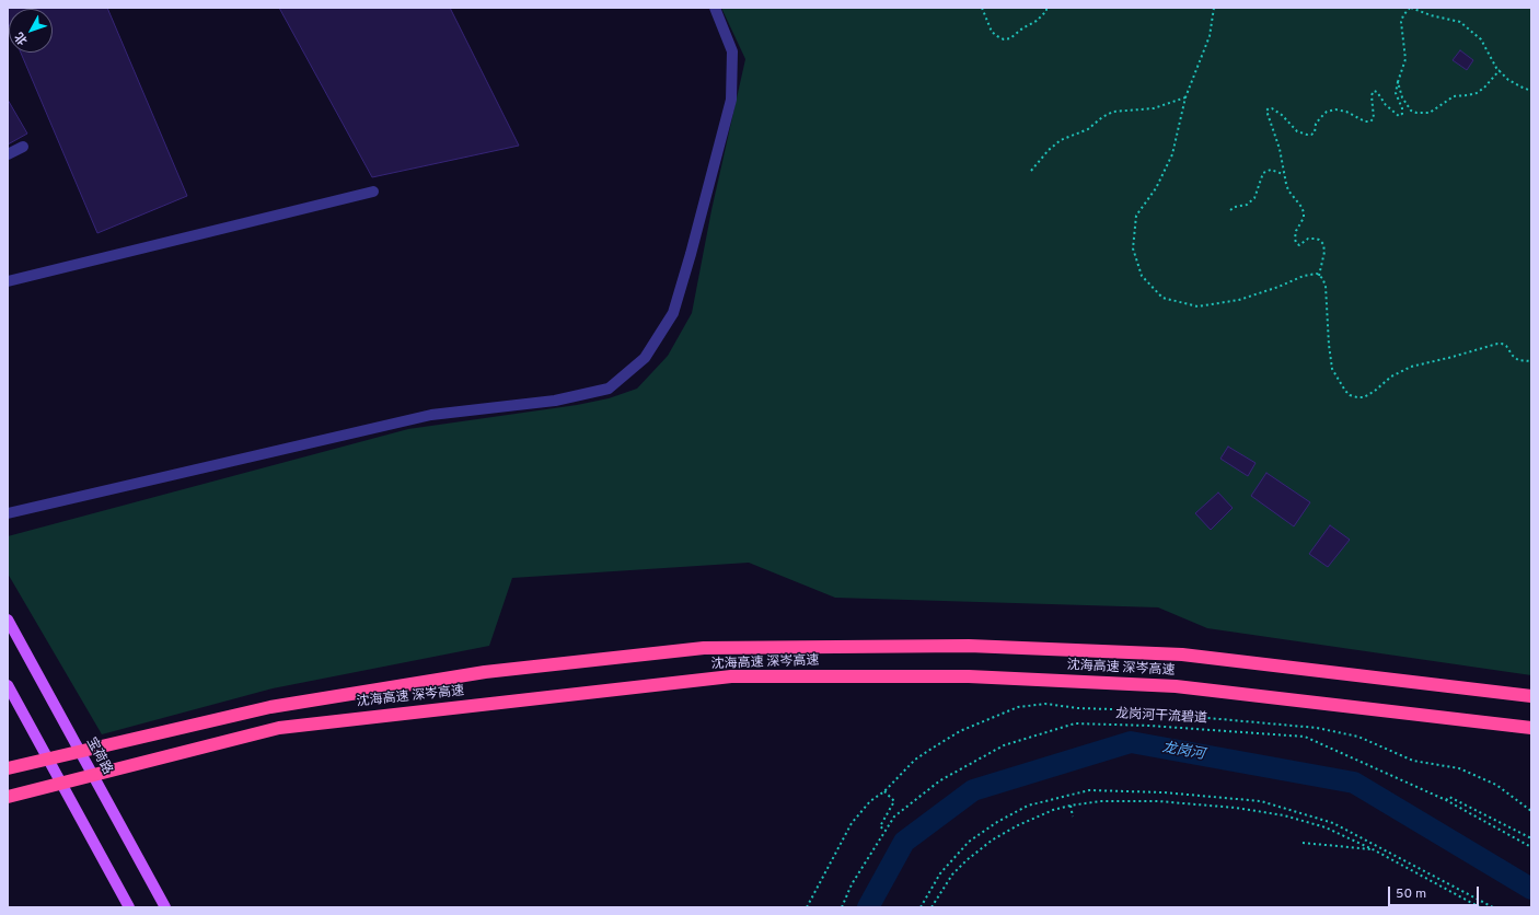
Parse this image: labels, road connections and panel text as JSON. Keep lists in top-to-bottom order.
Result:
{
  "streets": {
    "highway": ["沈海高速 深岑高速"],
    "main road": ["宝荷路"],
    "path": ["龙岗河干流碧道"]
  },
  "water": ["龙岗河"],
  "scale_bar": "50 m",
  "north": "bottom left"
}
